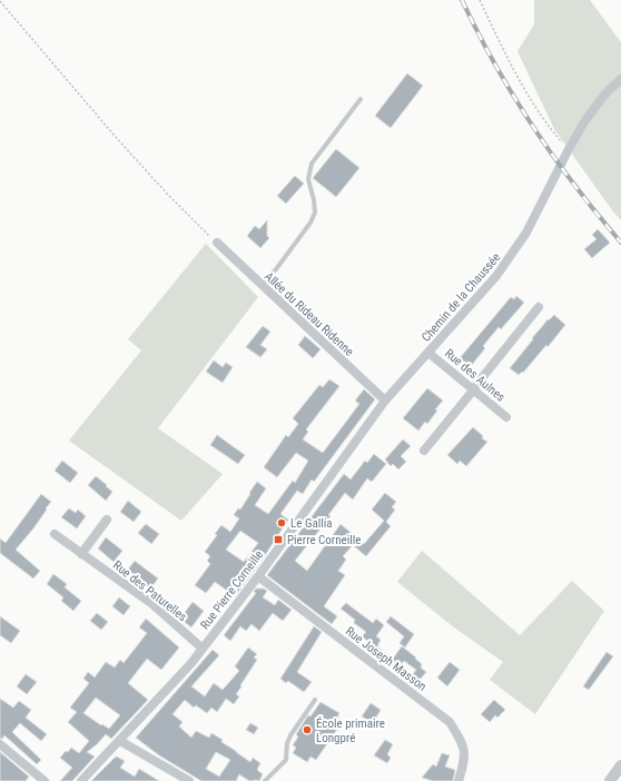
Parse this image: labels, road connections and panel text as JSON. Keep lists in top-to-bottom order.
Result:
{
  "streets": {
    "street": [
      "Chemin de la Chaussée",
      "Allée du Rideau Ridenne",
      "Rue des Aulnes",
      "Rue Pierre Corneille",
      "Rue des Paturelles",
      "Rue Joseph Masson"
    ]
  },
  "crossings": [
    ["Chemin de la Chaussée", "Allée du Rideau Ridenne"],
    ["Chemin de la Chaussée", "Rue des Aulnes"],
    ["Chemin de la Chaussée", "Rue Pierre Corneille"],
    ["Allée du Rideau Ridenne", "Rue Pierre Corneille"],
    ["Rue Pierre Corneille", "Rue des Paturelles"],
    ["Rue Pierre Corneille", "Rue Joseph Masson"]
  ],
  "places": {
    "other": ["Le Gallia", "École primaire Longpré"],
    "transit": ["Pierre Corneille"]
  }
}
